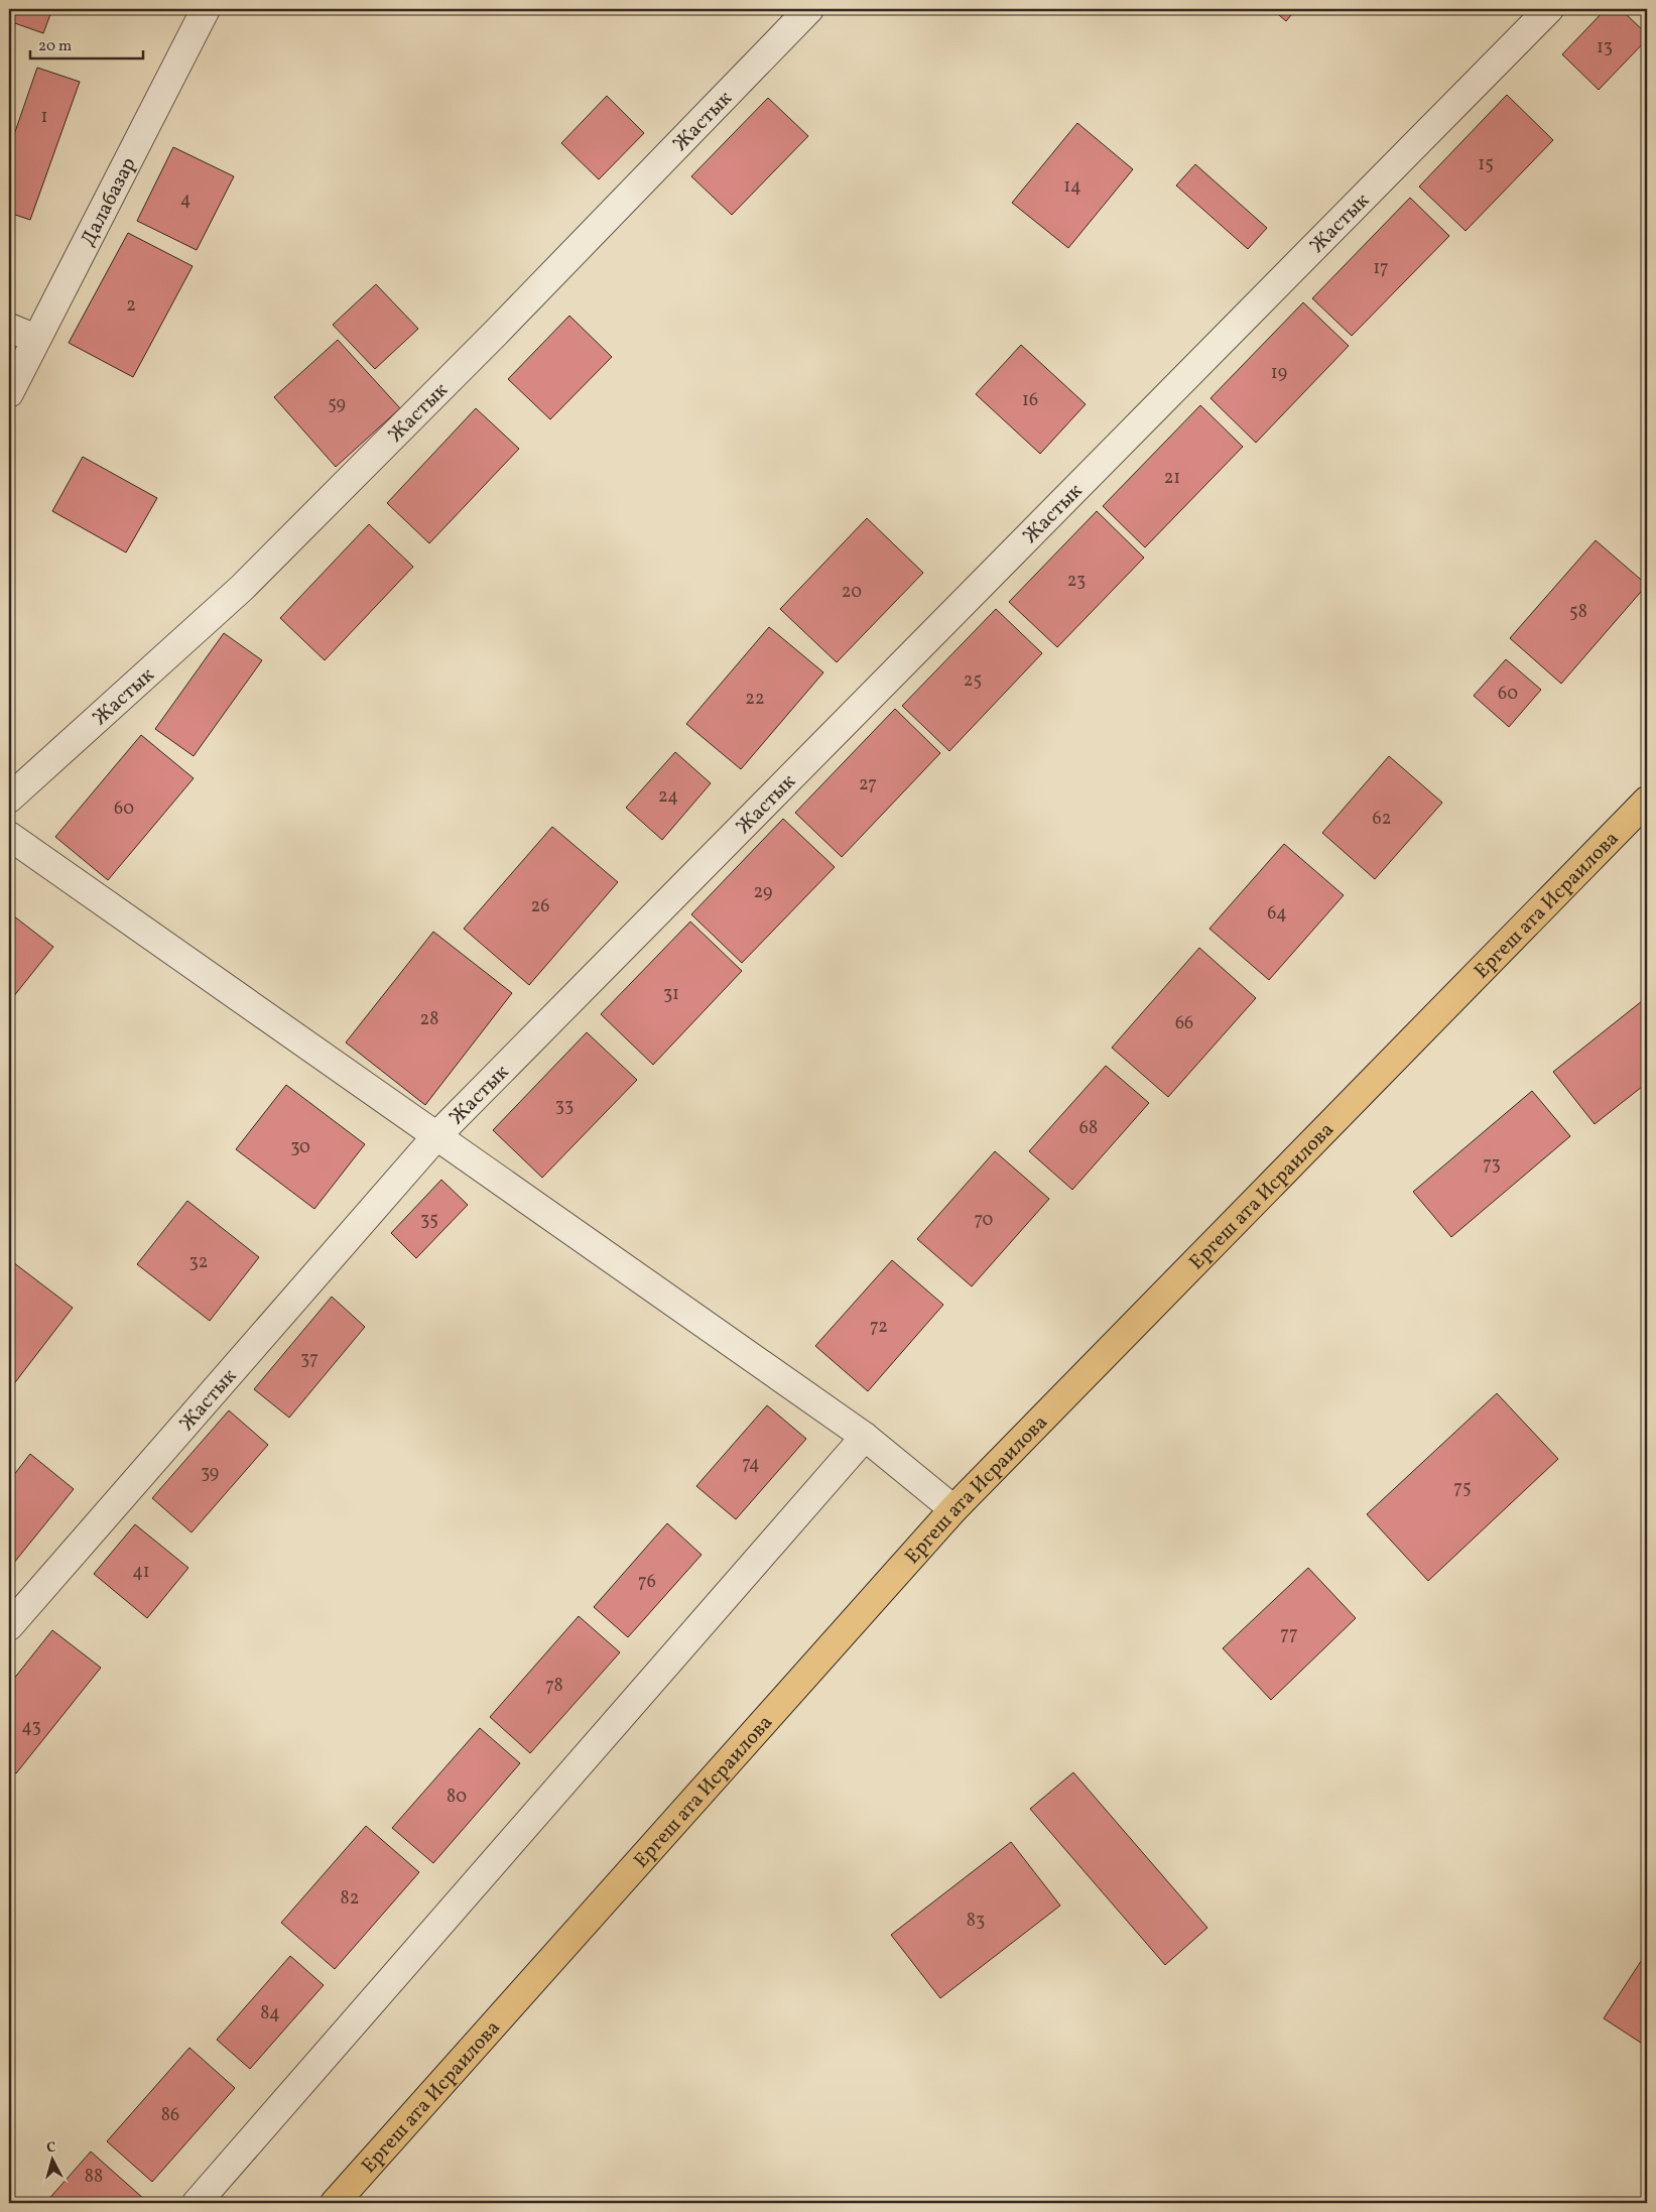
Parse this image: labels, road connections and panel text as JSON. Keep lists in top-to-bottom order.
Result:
{
  "streets": {
    "main road": ["Ергеш ата Исраилова"],
    "street": ["Жастык", "Далабазар"]
  },
  "house_numbers": [
    "13",
    "1",
    "15",
    "14",
    "4",
    "17",
    "2",
    "19",
    "16",
    "59",
    "21",
    "23",
    "20",
    "58",
    "25",
    "60",
    "22",
    "27",
    "24",
    "60",
    "62",
    "29",
    "26",
    "64",
    "31",
    "28",
    "66",
    "33",
    "68",
    "30",
    "73",
    "35",
    "70",
    "32",
    "72",
    "37",
    "74",
    "39",
    "75",
    "41",
    "76",
    "77",
    "78",
    "43",
    "80",
    "82",
    "83",
    "84",
    "86",
    "88"
  ],
  "scale_bar": "20 m",
  "north": "top"
}
